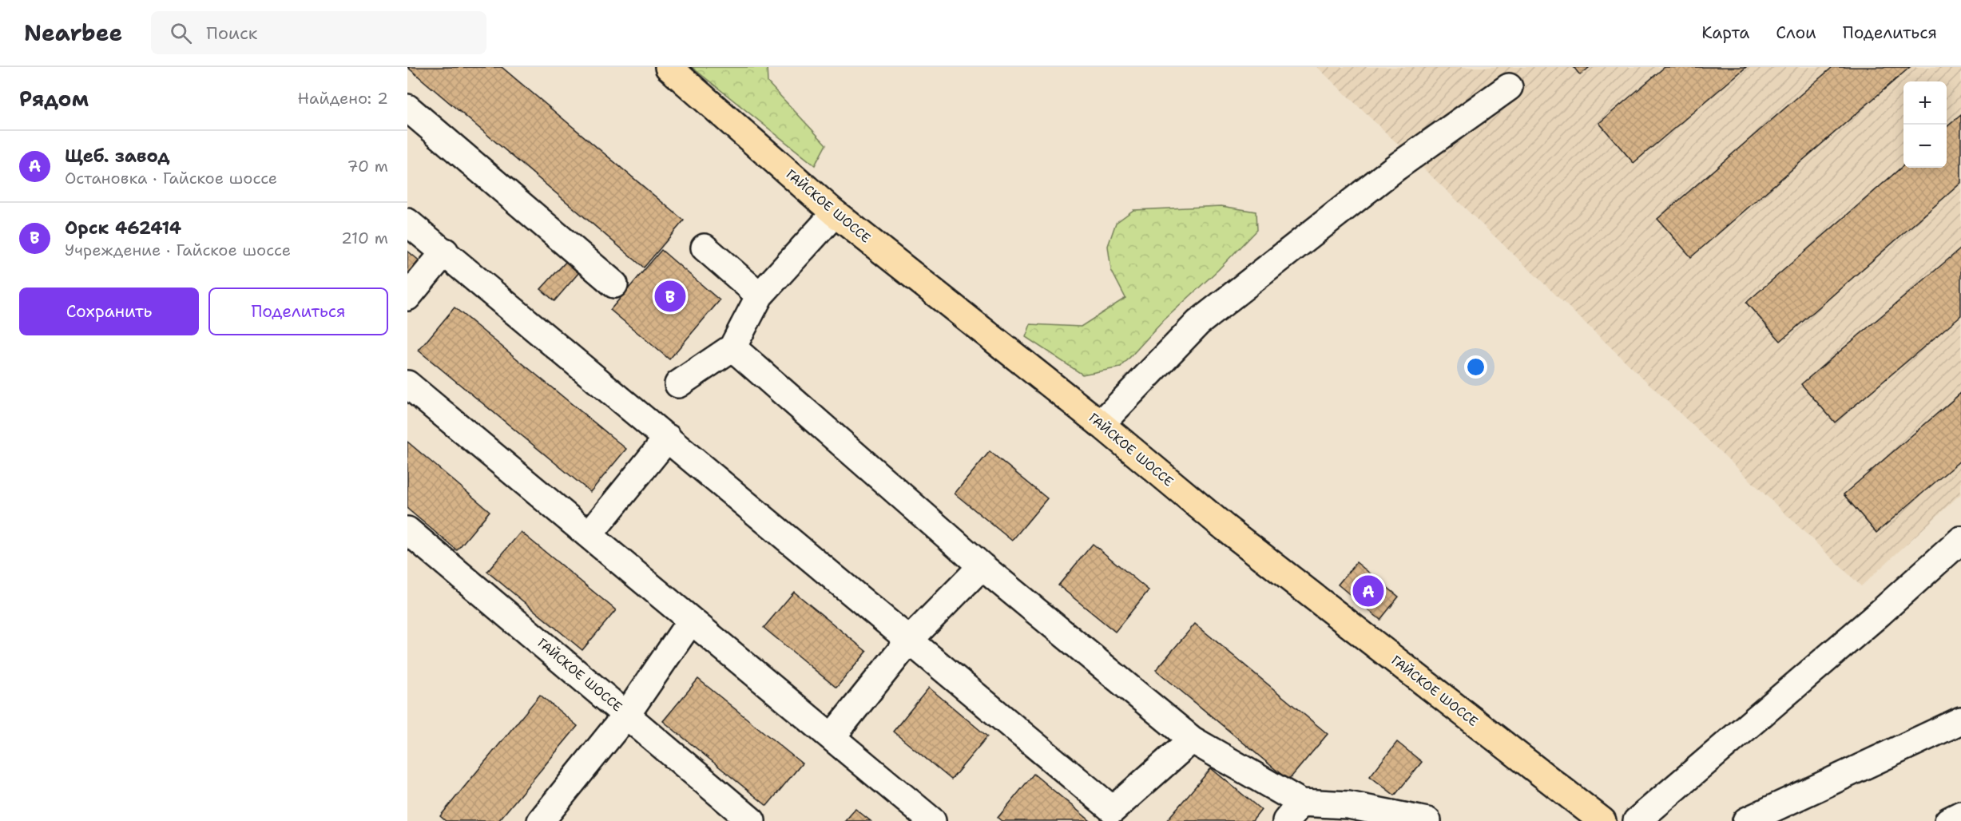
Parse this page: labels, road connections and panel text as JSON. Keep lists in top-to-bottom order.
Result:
{
  "streets": {
    "main road": ["ГАЙСКОЕ ШОССЕ"]
  },
  "page": {
    "header": "Nearbee",
    "search": "Поиск",
    "nav": ["Карта", "Слои", "Поделиться"],
    "heading": ["Рядом", "Найдено: 2"],
    "map_buttons": ["+", "−"],
    "list": [
      {
        "mark": "A",
        "name": "Щеб. завод",
        "note": "Остановка · Гайское шоссе",
        "value": "70 m"
      },
      {
        "mark": "B",
        "name": "Орск 462414",
        "note": "Учреждение · Гайское шоссе",
        "value": "210 m"
      }
    ],
    "buttons": ["Сохранить", "Поделиться"],
    "pins": ["B", "A"]
  }
}
